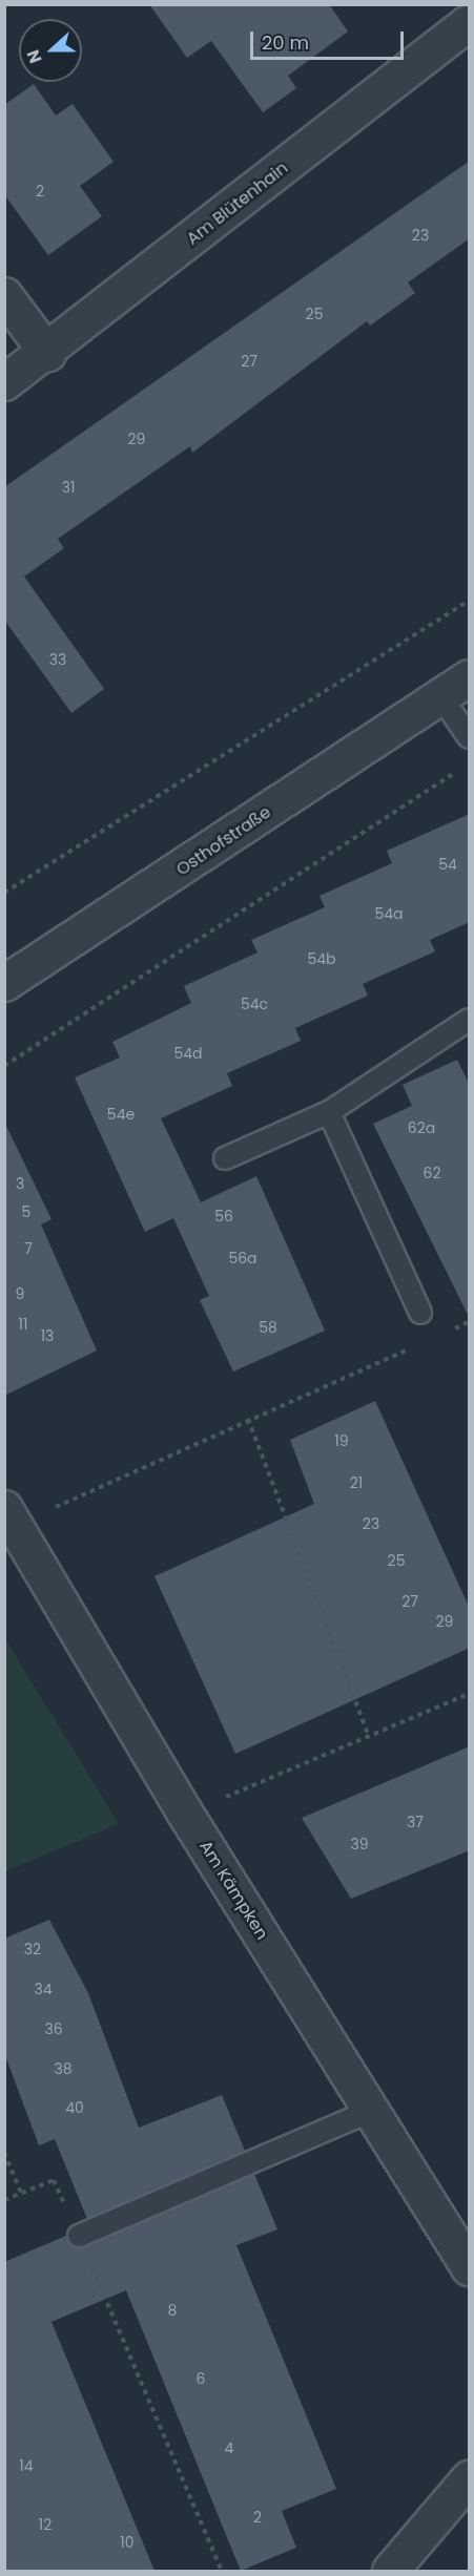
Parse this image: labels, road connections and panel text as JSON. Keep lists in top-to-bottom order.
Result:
{
  "streets": {
    "street": ["Am Blütenhain", "Osthofstraße", "Am Kämpken"]
  },
  "house_numbers": [
    "2",
    "23",
    "25",
    "27",
    "29",
    "31",
    "33",
    "54",
    "54a",
    "54b",
    "54c",
    "54d",
    "54e",
    "62a",
    "62",
    "3",
    "5",
    "56",
    "7",
    "56a",
    "9",
    "11",
    "58",
    "13",
    "19",
    "21",
    "23",
    "25",
    "27",
    "29",
    "37",
    "39",
    "32",
    "34",
    "36",
    "38",
    "40",
    "8",
    "6",
    "4",
    "14",
    "2",
    "12",
    "10"
  ],
  "scale_bar": "20 m",
  "north": "left"
}
